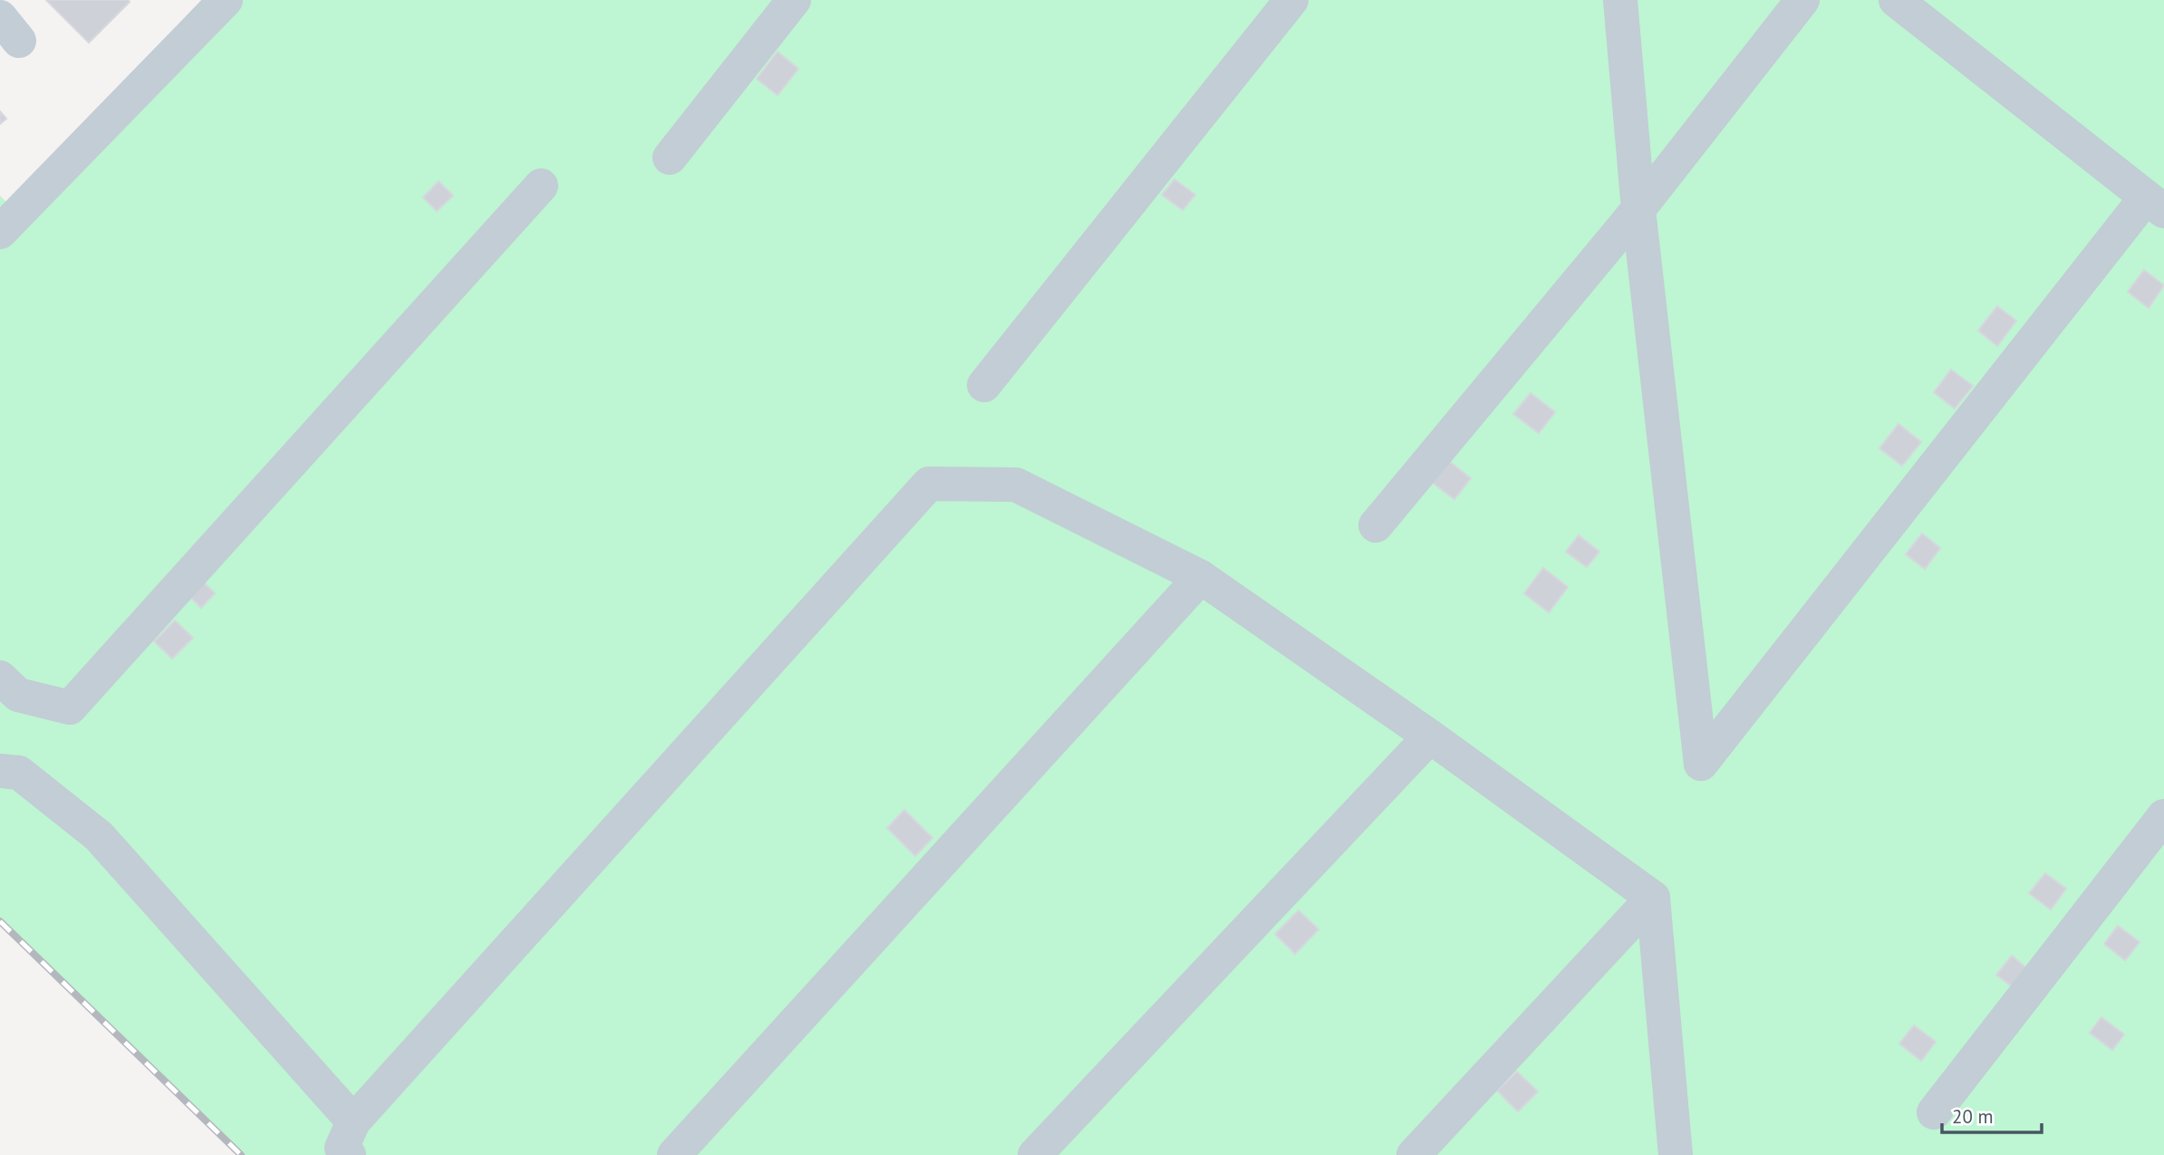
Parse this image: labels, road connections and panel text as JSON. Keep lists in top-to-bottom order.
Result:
{
  "scale_bar": "20 m"
}
